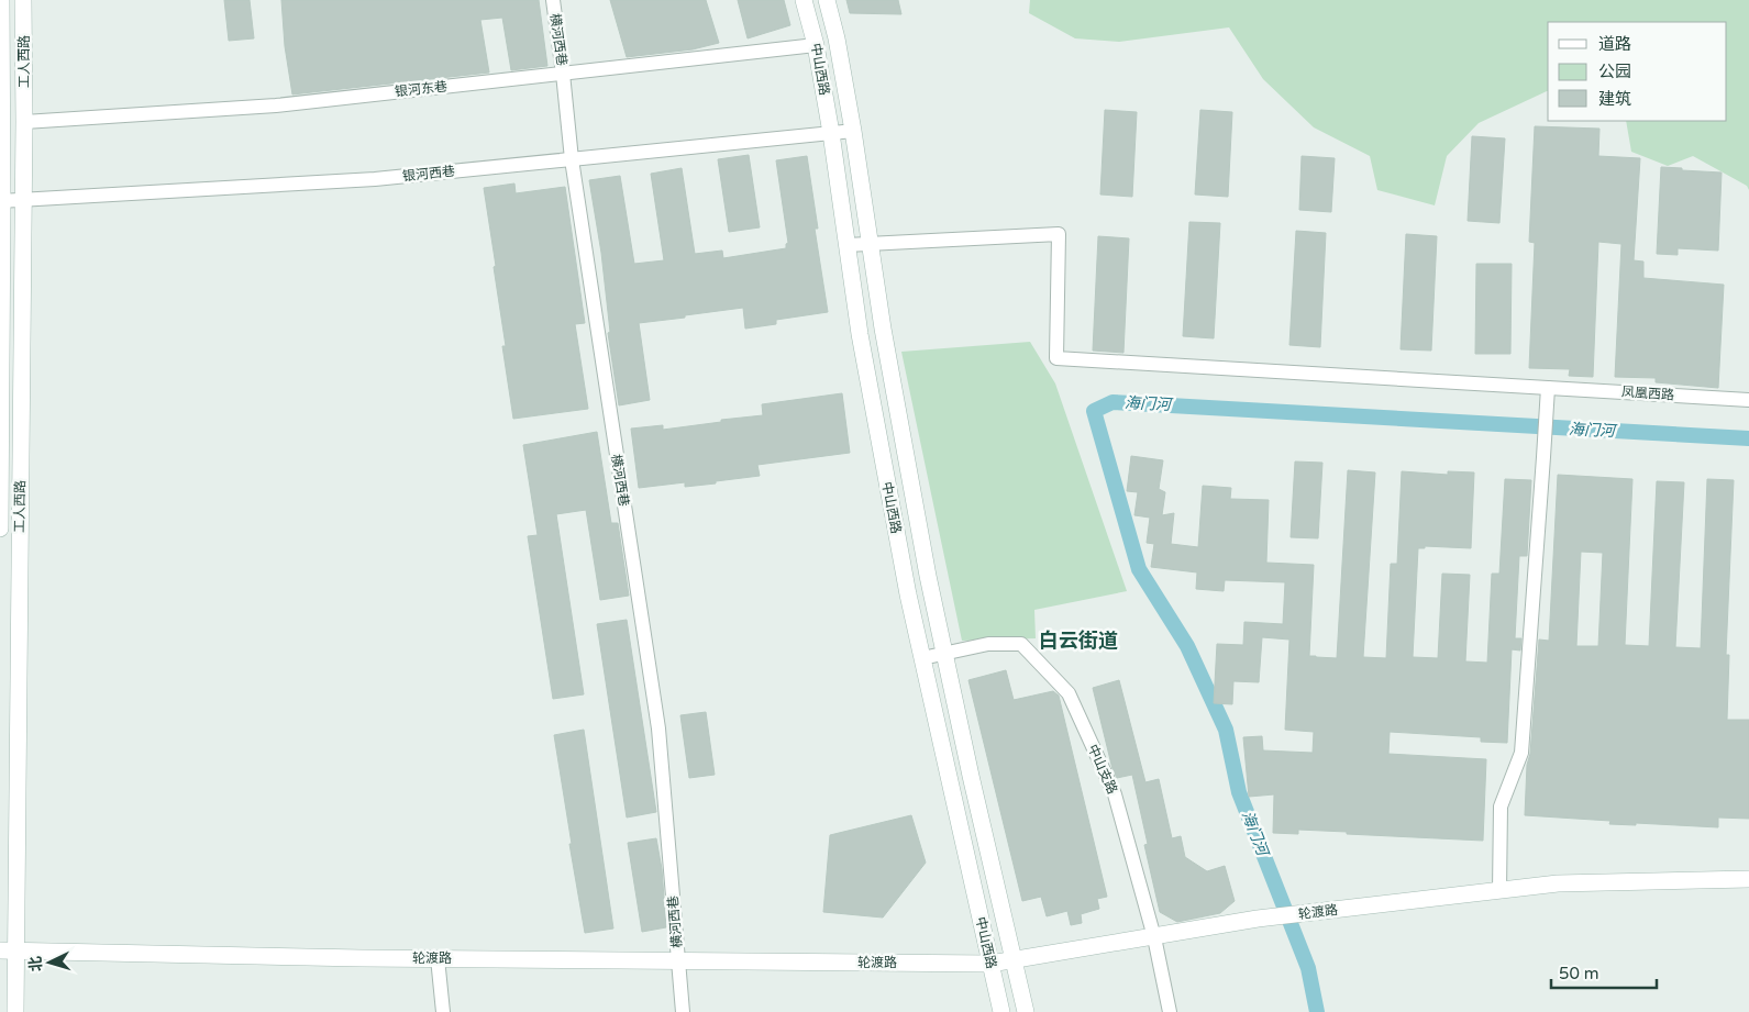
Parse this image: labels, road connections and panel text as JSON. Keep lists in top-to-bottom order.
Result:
{
  "streets": {
    "main road": ["工人西路", "中山西路", "轮渡路"],
    "street": [
      "横河西巷",
      "银河东巷",
      "银河西巷",
      "凤凰西路",
      "中山支路"
    ]
  },
  "crossings": [
    ["横河西巷", "银河东巷"],
    ["横河西巷", "银河西巷"],
    ["横河西巷", "轮渡路"],
    ["工人西路", "银河东巷"],
    ["工人西路", "银河西巷"],
    ["工人西路", "轮渡路"],
    ["中山西路", "银河东巷"],
    ["中山西路", "银河西巷"],
    ["中山西路", "凤凰西路"],
    ["中山西路", "中山支路"],
    ["中山西路", "轮渡路"],
    ["中山支路", "轮渡路"]
  ],
  "districts": ["白云街道"],
  "water": ["海门河"],
  "legend": ["道路", "公园", "建筑"],
  "scale_bar": "50 m",
  "north": "left"
}
